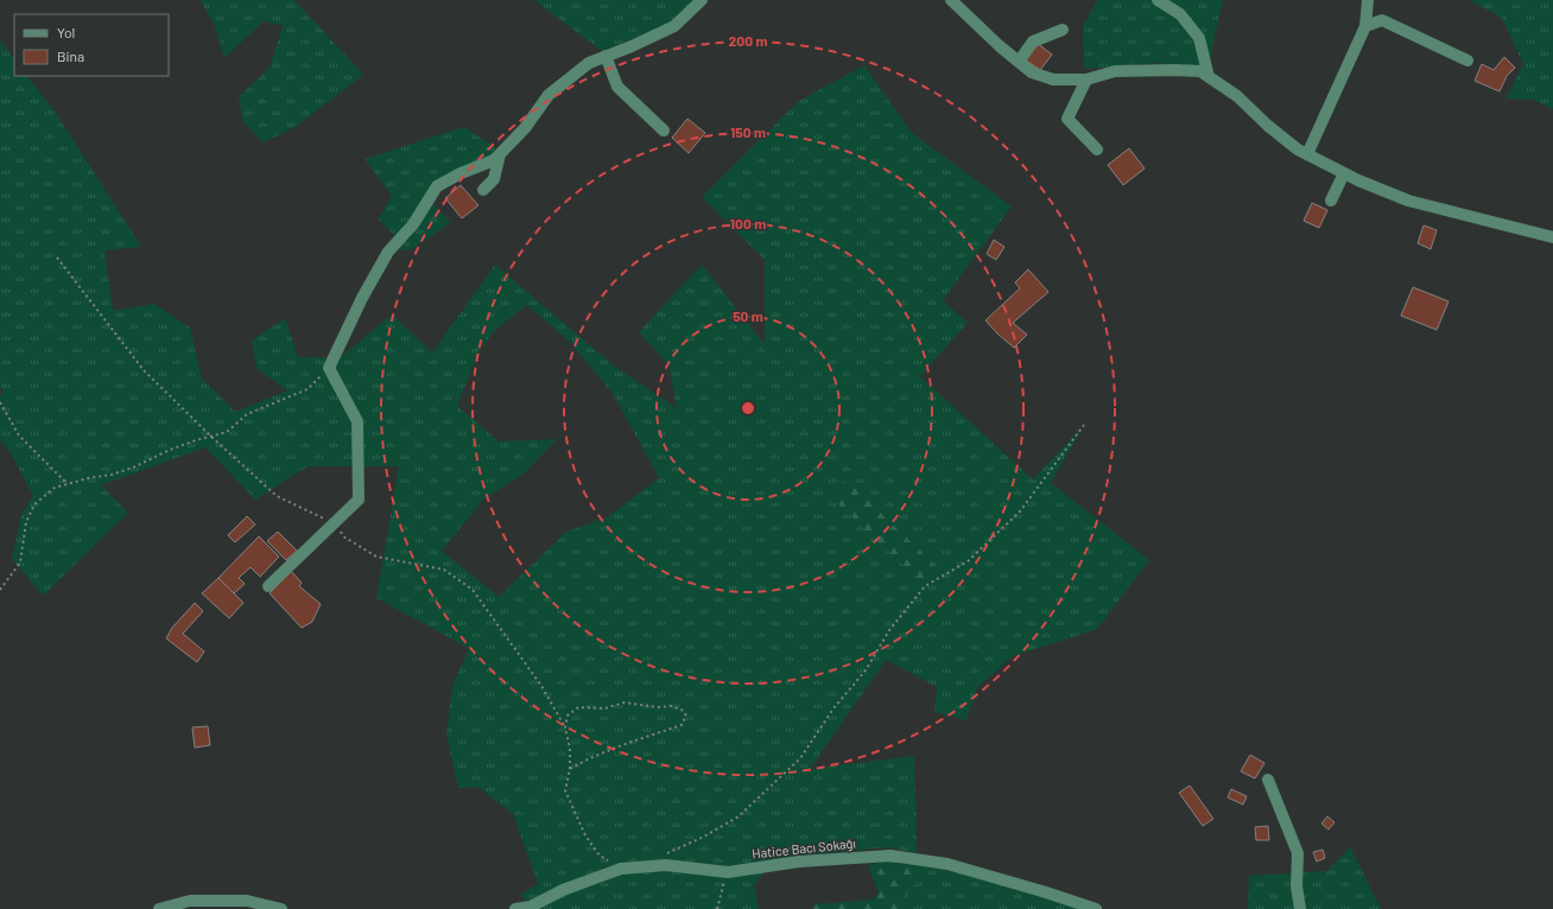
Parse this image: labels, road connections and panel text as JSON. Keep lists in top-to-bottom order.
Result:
{
  "streets": {
    "street": ["Hatice Bacı Sokağı"]
  },
  "legend": ["Yol", "Bina"],
  "rings": [
    "200 m",
    "150 m",
    "100 m",
    "50 m"
  ]
}
